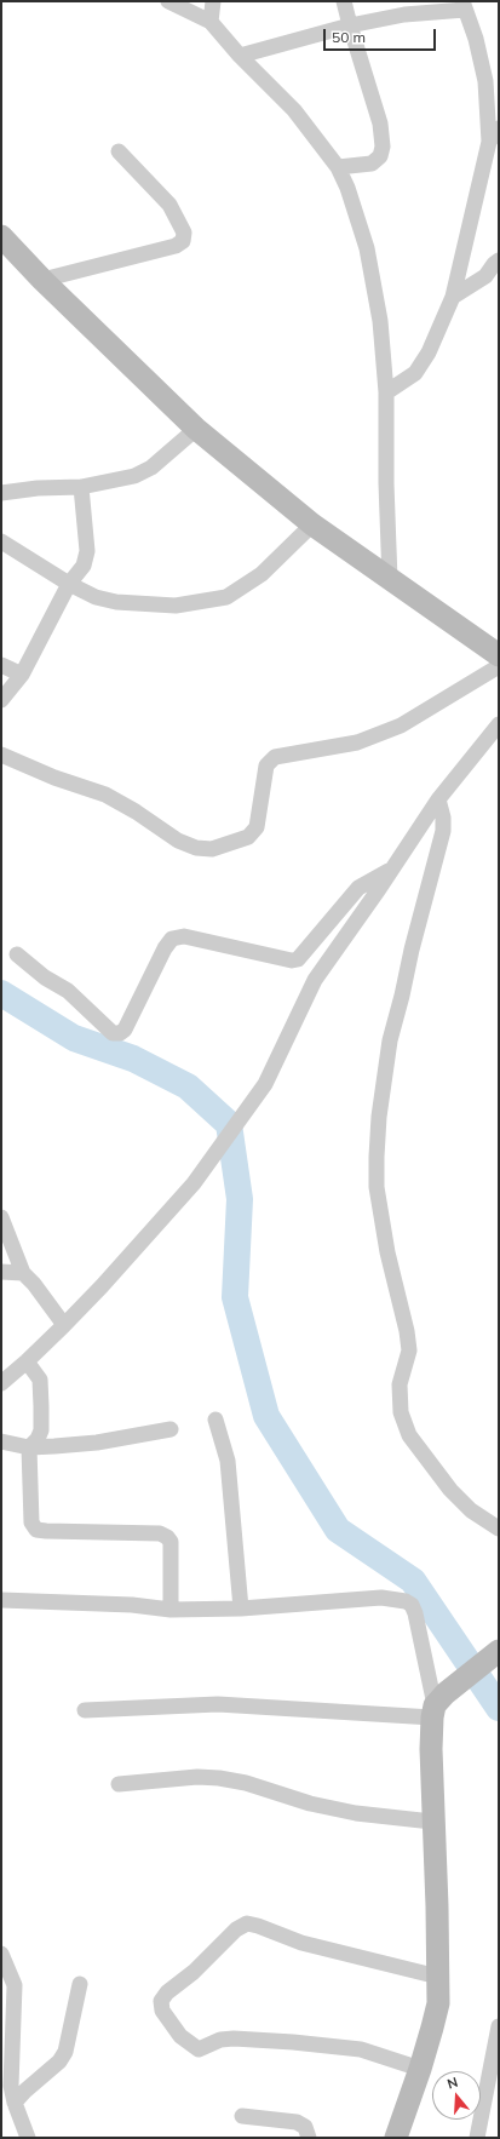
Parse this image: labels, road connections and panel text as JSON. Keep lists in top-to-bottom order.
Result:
{
  "scale_bar": "50 m",
  "north": "top"
}
